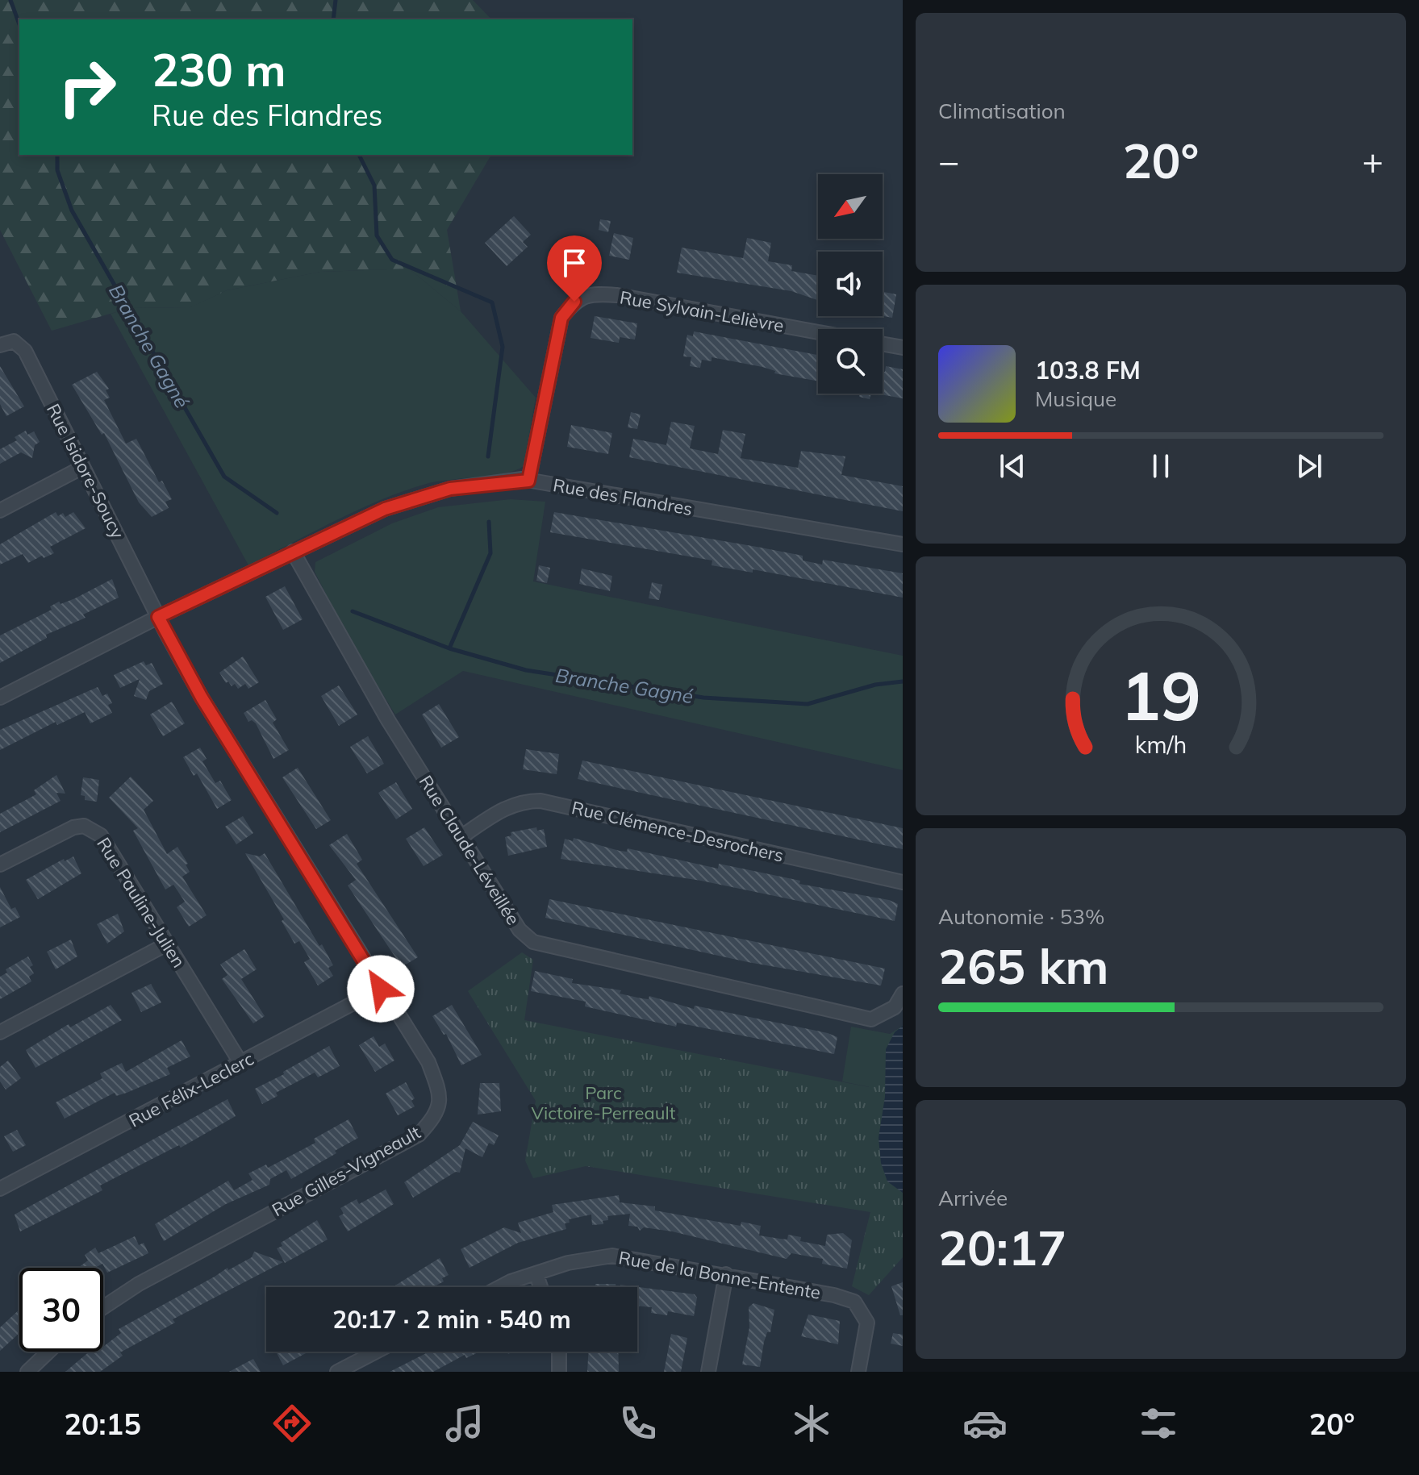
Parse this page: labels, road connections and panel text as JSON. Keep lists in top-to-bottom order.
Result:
{
  "streets": {
    "street": [
      "Rue Sylvain-Lelièvre",
      "Rue Isidore-Soucy",
      "Rue des Flandres",
      "Rue Clémence-Desrochers",
      "Rue Claude-Léveillée",
      "Rue Pauline-Julien",
      "Rue Félix-Leclerc",
      "Rue Gilles-Vigneault",
      "Rue de la Bonne-Entente"
    ]
  },
  "crossings": [
    ["Rue Sylvain-Lelièvre", "Rue des Flandres"],
    ["Rue Isidore-Soucy", "Rue des Flandres"],
    ["Rue Isidore-Soucy", "Rue Gilles-Vigneault"],
    ["Rue des Flandres", "Rue Claude-Léveillée"],
    ["Rue des Flandres", "Rue Gilles-Vigneault"],
    ["Rue Clémence-Desrochers", "Rue Claude-Léveillée"],
    ["Rue Pauline-Julien", "Rue Félix-Leclerc"],
    ["Rue Félix-Leclerc", "Rue Gilles-Vigneault"]
  ],
  "water": ["Branche Gagné"],
  "parks": ["Parc Victoire-Perreault"],
  "north": "bottom left",
  "page": {
    "tile": [
      "Climatisation",
      ["Autonomie · 53%", "265 km"],
      ["Arrivée", "20:17"]
    ],
    "turn": ["230 m", "Rue des Flandres"],
    "heat": ["−", "20°", "+"],
    "song": ["103.8 FM", "Musique"],
    "limit": "30",
    "trip": "20:17 · 2 min · 540 m",
    "tabs": ["20:15", "20°"],
    "gauge": ["19", "km/h"]
  }
}
